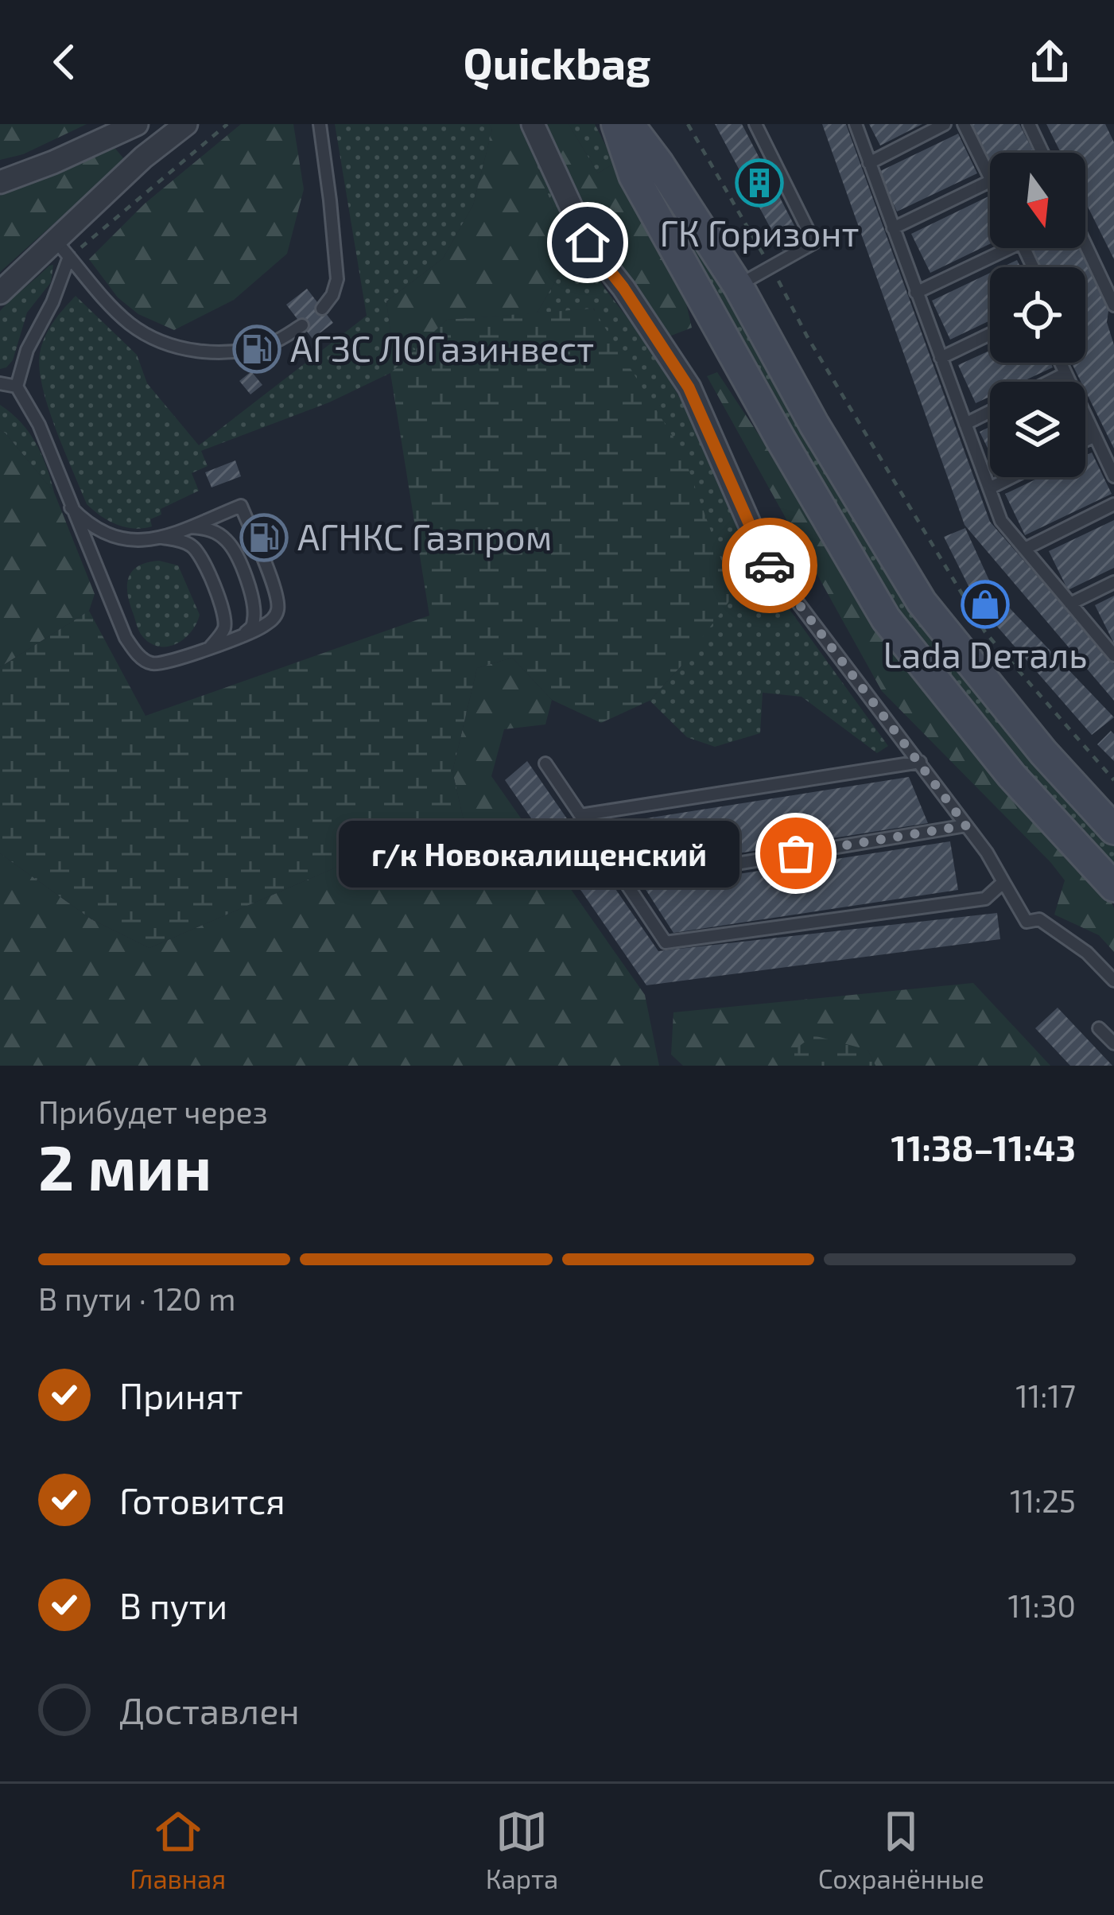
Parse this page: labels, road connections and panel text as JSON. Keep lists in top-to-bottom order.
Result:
{
  "places": {
    "building": ["ГК Горизонт"],
    "fuel station": ["АГЗС ЛОГазинвест", "АГНКС Газпром"],
    "shop": ["Lada Dеталь"],
    "other": ["г/к Новокалищенский"]
  },
  "north": "bottom",
  "page": {
    "header": "Quickbag",
    "bubble": "г/к Новокалищенский",
    "heading": ["2 мин", "Прибудет через", "11:38–11:43"],
    "bar": "В пути · 120 m",
    "list": [
      ["Принят", "11:17"],
      ["Готовится", "11:25"],
      ["В пути", "11:30"],
      "Доставлен"
    ],
    "tabs": ["Главная", "Карта", "Сохранённые"]
  }
}
